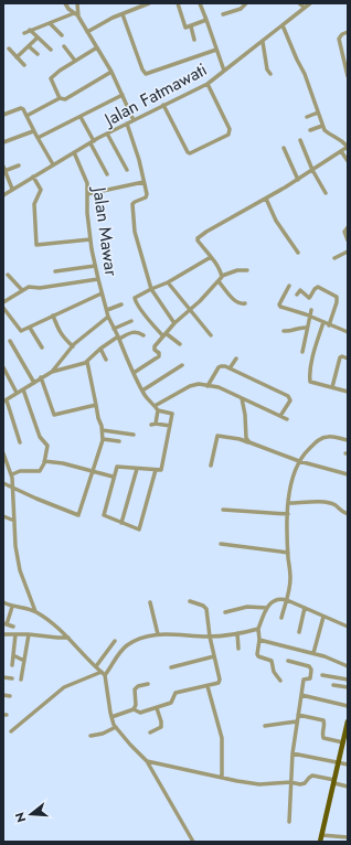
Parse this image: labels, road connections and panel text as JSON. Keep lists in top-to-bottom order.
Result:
{
  "streets": {
    "street": ["Jalan Fatmawati", "Jalan Mawar"]
  },
  "crossings": [
    ["Jalan Fatmawati", "Jalan Mawar"]
  ],
  "north": "left"
}
